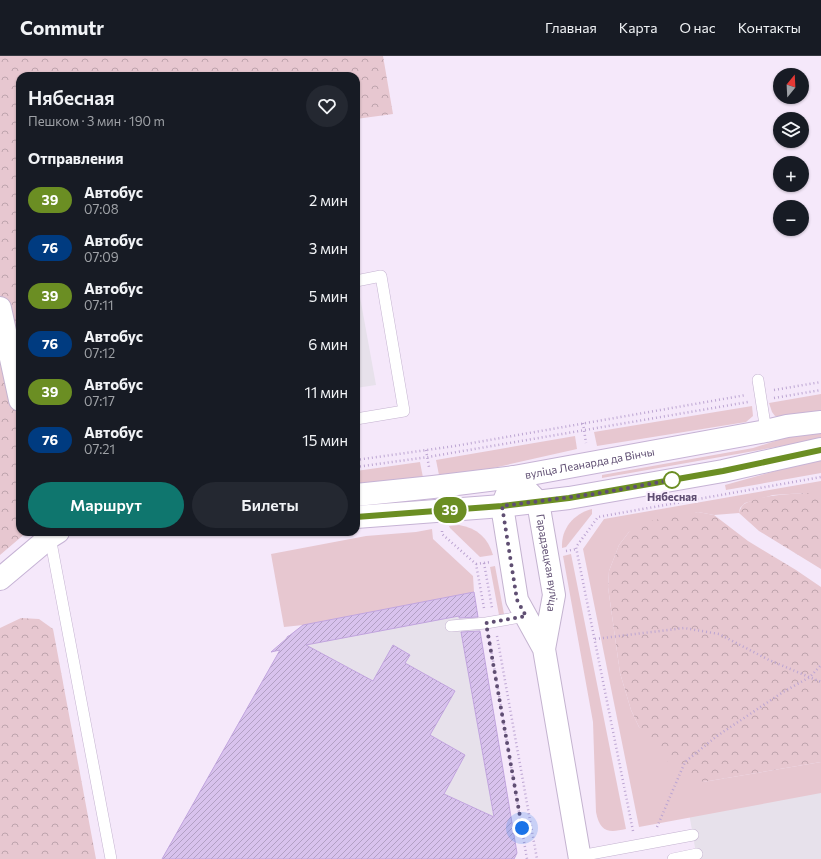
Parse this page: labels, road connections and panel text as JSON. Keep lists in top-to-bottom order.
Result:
{
  "streets": {
    "main road": ["вуліца Леанарда да Вінчы", "Гарадзецкая вуліца"]
  },
  "crossings": [
    ["вуліца Леанарда да Вінчы", "Гарадзецкая вуліца"]
  ],
  "places": ["Нябесная"],
  "lines": ["bus line 39"],
  "north": "top",
  "page": {
    "header": "Commutr",
    "nav": [
      "Главная",
      "Карта",
      "О нас",
      "Контакты"
    ],
    "on_map": "39",
    "map_buttons": ["+", "−"],
    "heading": [
      ["Нябесная", "Пешком · 3 мин · 190 m"],
      "Отправления"
    ],
    "list": [
      {
        "mark": "39",
        "name": "Автобус",
        "note": "07:08",
        "value": "2 мин"
      },
      {
        "mark": "76",
        "name": "Автобус",
        "note": "07:09",
        "value": "3 мин"
      },
      {
        "mark": "39",
        "name": "Автобус",
        "note": "07:11",
        "value": "5 мин"
      },
      {
        "mark": "76",
        "name": "Автобус",
        "note": "07:12",
        "value": "6 мин"
      },
      {
        "mark": "39",
        "name": "Автобус",
        "note": "07:17",
        "value": "11 мин"
      },
      {
        "mark": "76",
        "name": "Автобус",
        "note": "07:21",
        "value": "15 мин"
      }
    ],
    "buttons": ["Маршрут", "Билеты"]
  }
}
